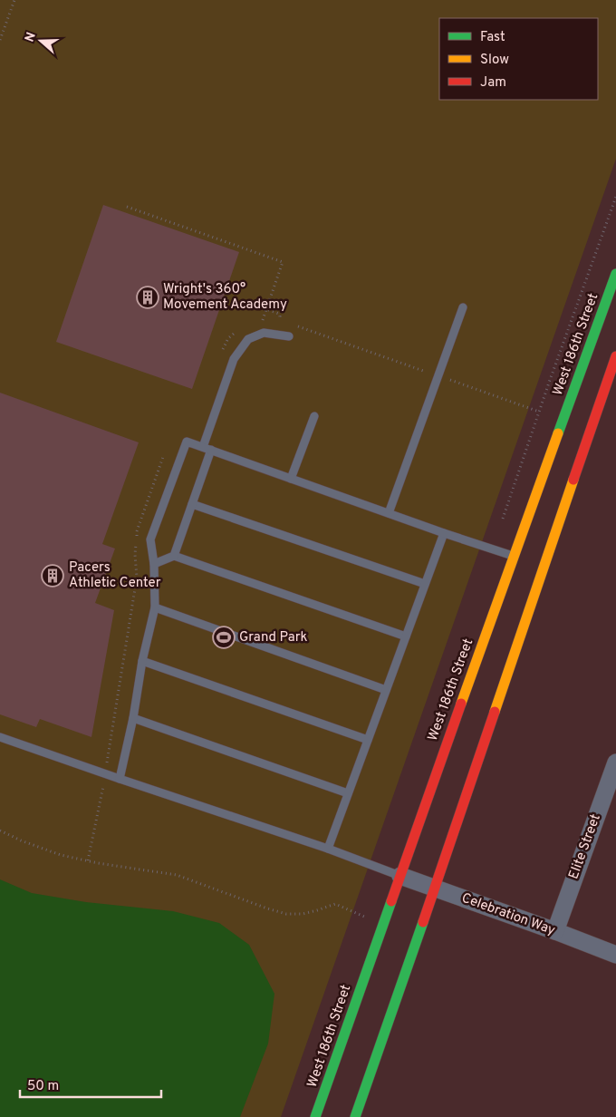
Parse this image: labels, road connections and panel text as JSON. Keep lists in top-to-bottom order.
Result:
{
  "streets": {
    "street": ["West 186th Street", "Elite Street", "Celebration Way"]
  },
  "crossings": [
    ["West 186th Street", "Celebration Way"],
    ["Elite Street", "Celebration Way"]
  ],
  "places": {
    "building": ["Wright's 360° Movement Academy", "Pacers Athletic Center"],
    "sports": ["Grand Park"]
  },
  "legend": ["Fast", "Slow", "Jam"],
  "scale_bar": "50 m",
  "north": "left"
}
